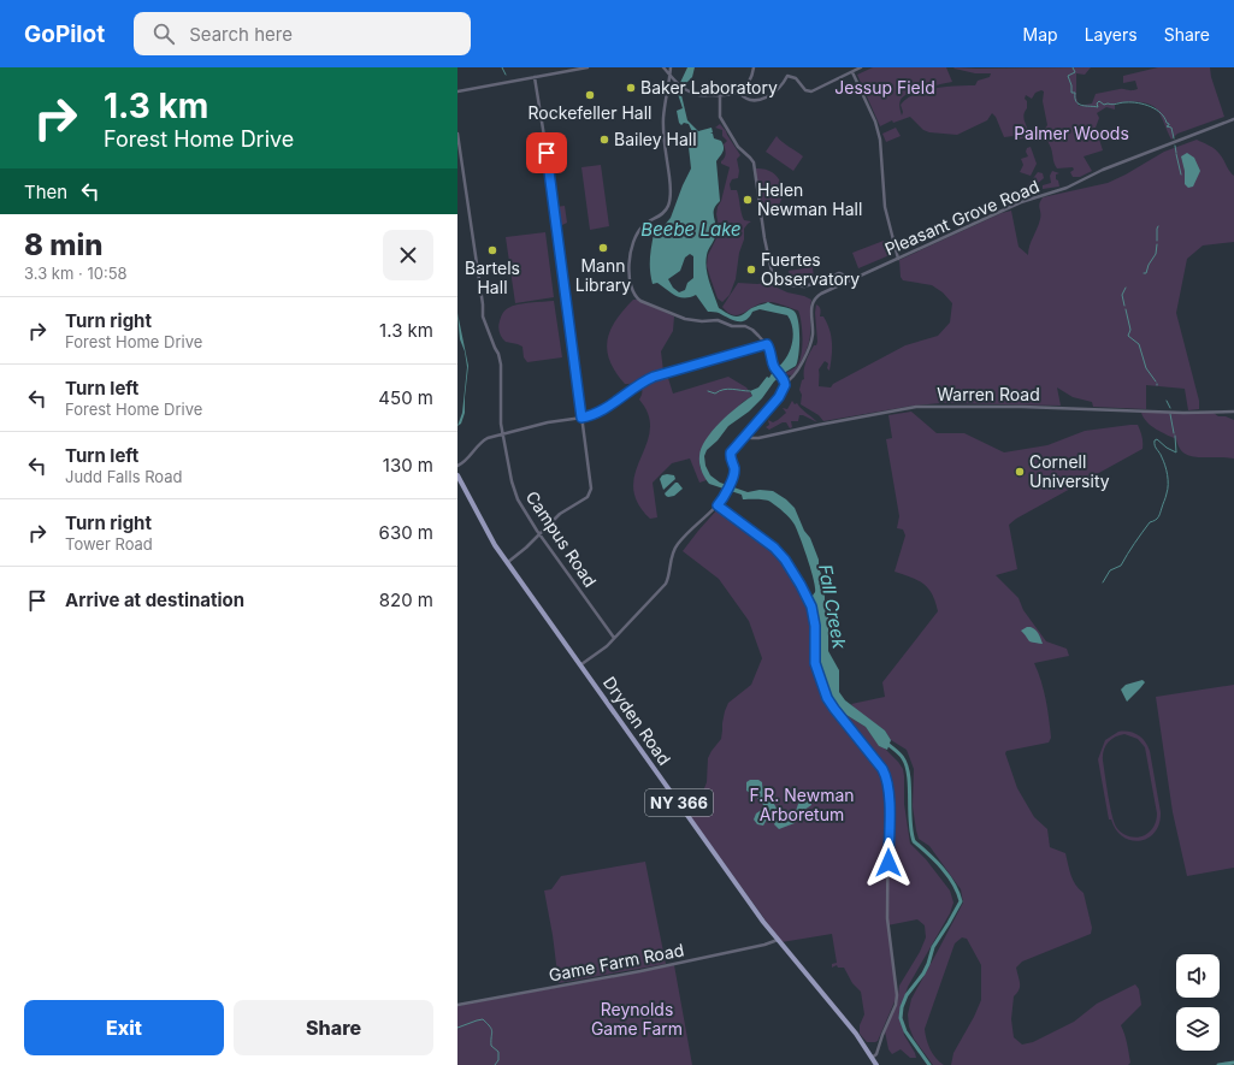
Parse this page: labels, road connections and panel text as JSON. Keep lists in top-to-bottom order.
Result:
{
  "streets": {
    "main road": ["Dryden Road", "NY 366"],
    "street": [
      "Pleasant Grove Road",
      "Warren Road",
      "Campus Road",
      "Game Farm Road"
    ]
  },
  "crossings": [
    ["Dryden Road", "Game Farm Road"]
  ],
  "water": ["Beebe Lake", "Fall Creek"],
  "parks": [
    "Jessup Field",
    "Palmer Woods",
    "F.R. Newman Arboretum",
    "Reynolds Game Farm"
  ],
  "places": [
    "Baker Laboratory",
    "Rockefeller Hall",
    "Bailey Hall",
    "Helen Newman Hall",
    "Mann Library",
    "Bartels Hall",
    "Fuertes Observatory",
    "Cornell University"
  ],
  "page": {
    "header": "GoPilot",
    "search": "Search here",
    "nav": ["Map", "Layers", "Share"],
    "turn": ["1.3 km", "Forest Home Drive"],
    "then": "Then",
    "heading": ["8 min", "3.3 km · 10:58"],
    "list": [
      {
        "name": "Turn right",
        "note": "Forest Home Drive",
        "value": "1.3 km"
      },
      {
        "name": "Turn left",
        "note": "Forest Home Drive",
        "value": "450 m"
      },
      {
        "name": "Turn left",
        "note": "Judd Falls Road",
        "value": "130 m"
      },
      {
        "name": "Turn right",
        "note": "Tower Road",
        "value": "630 m"
      },
      {
        "name": "Arrive at destination",
        "value": "820 m"
      }
    ],
    "buttons": ["Exit", "Share"]
  }
}
